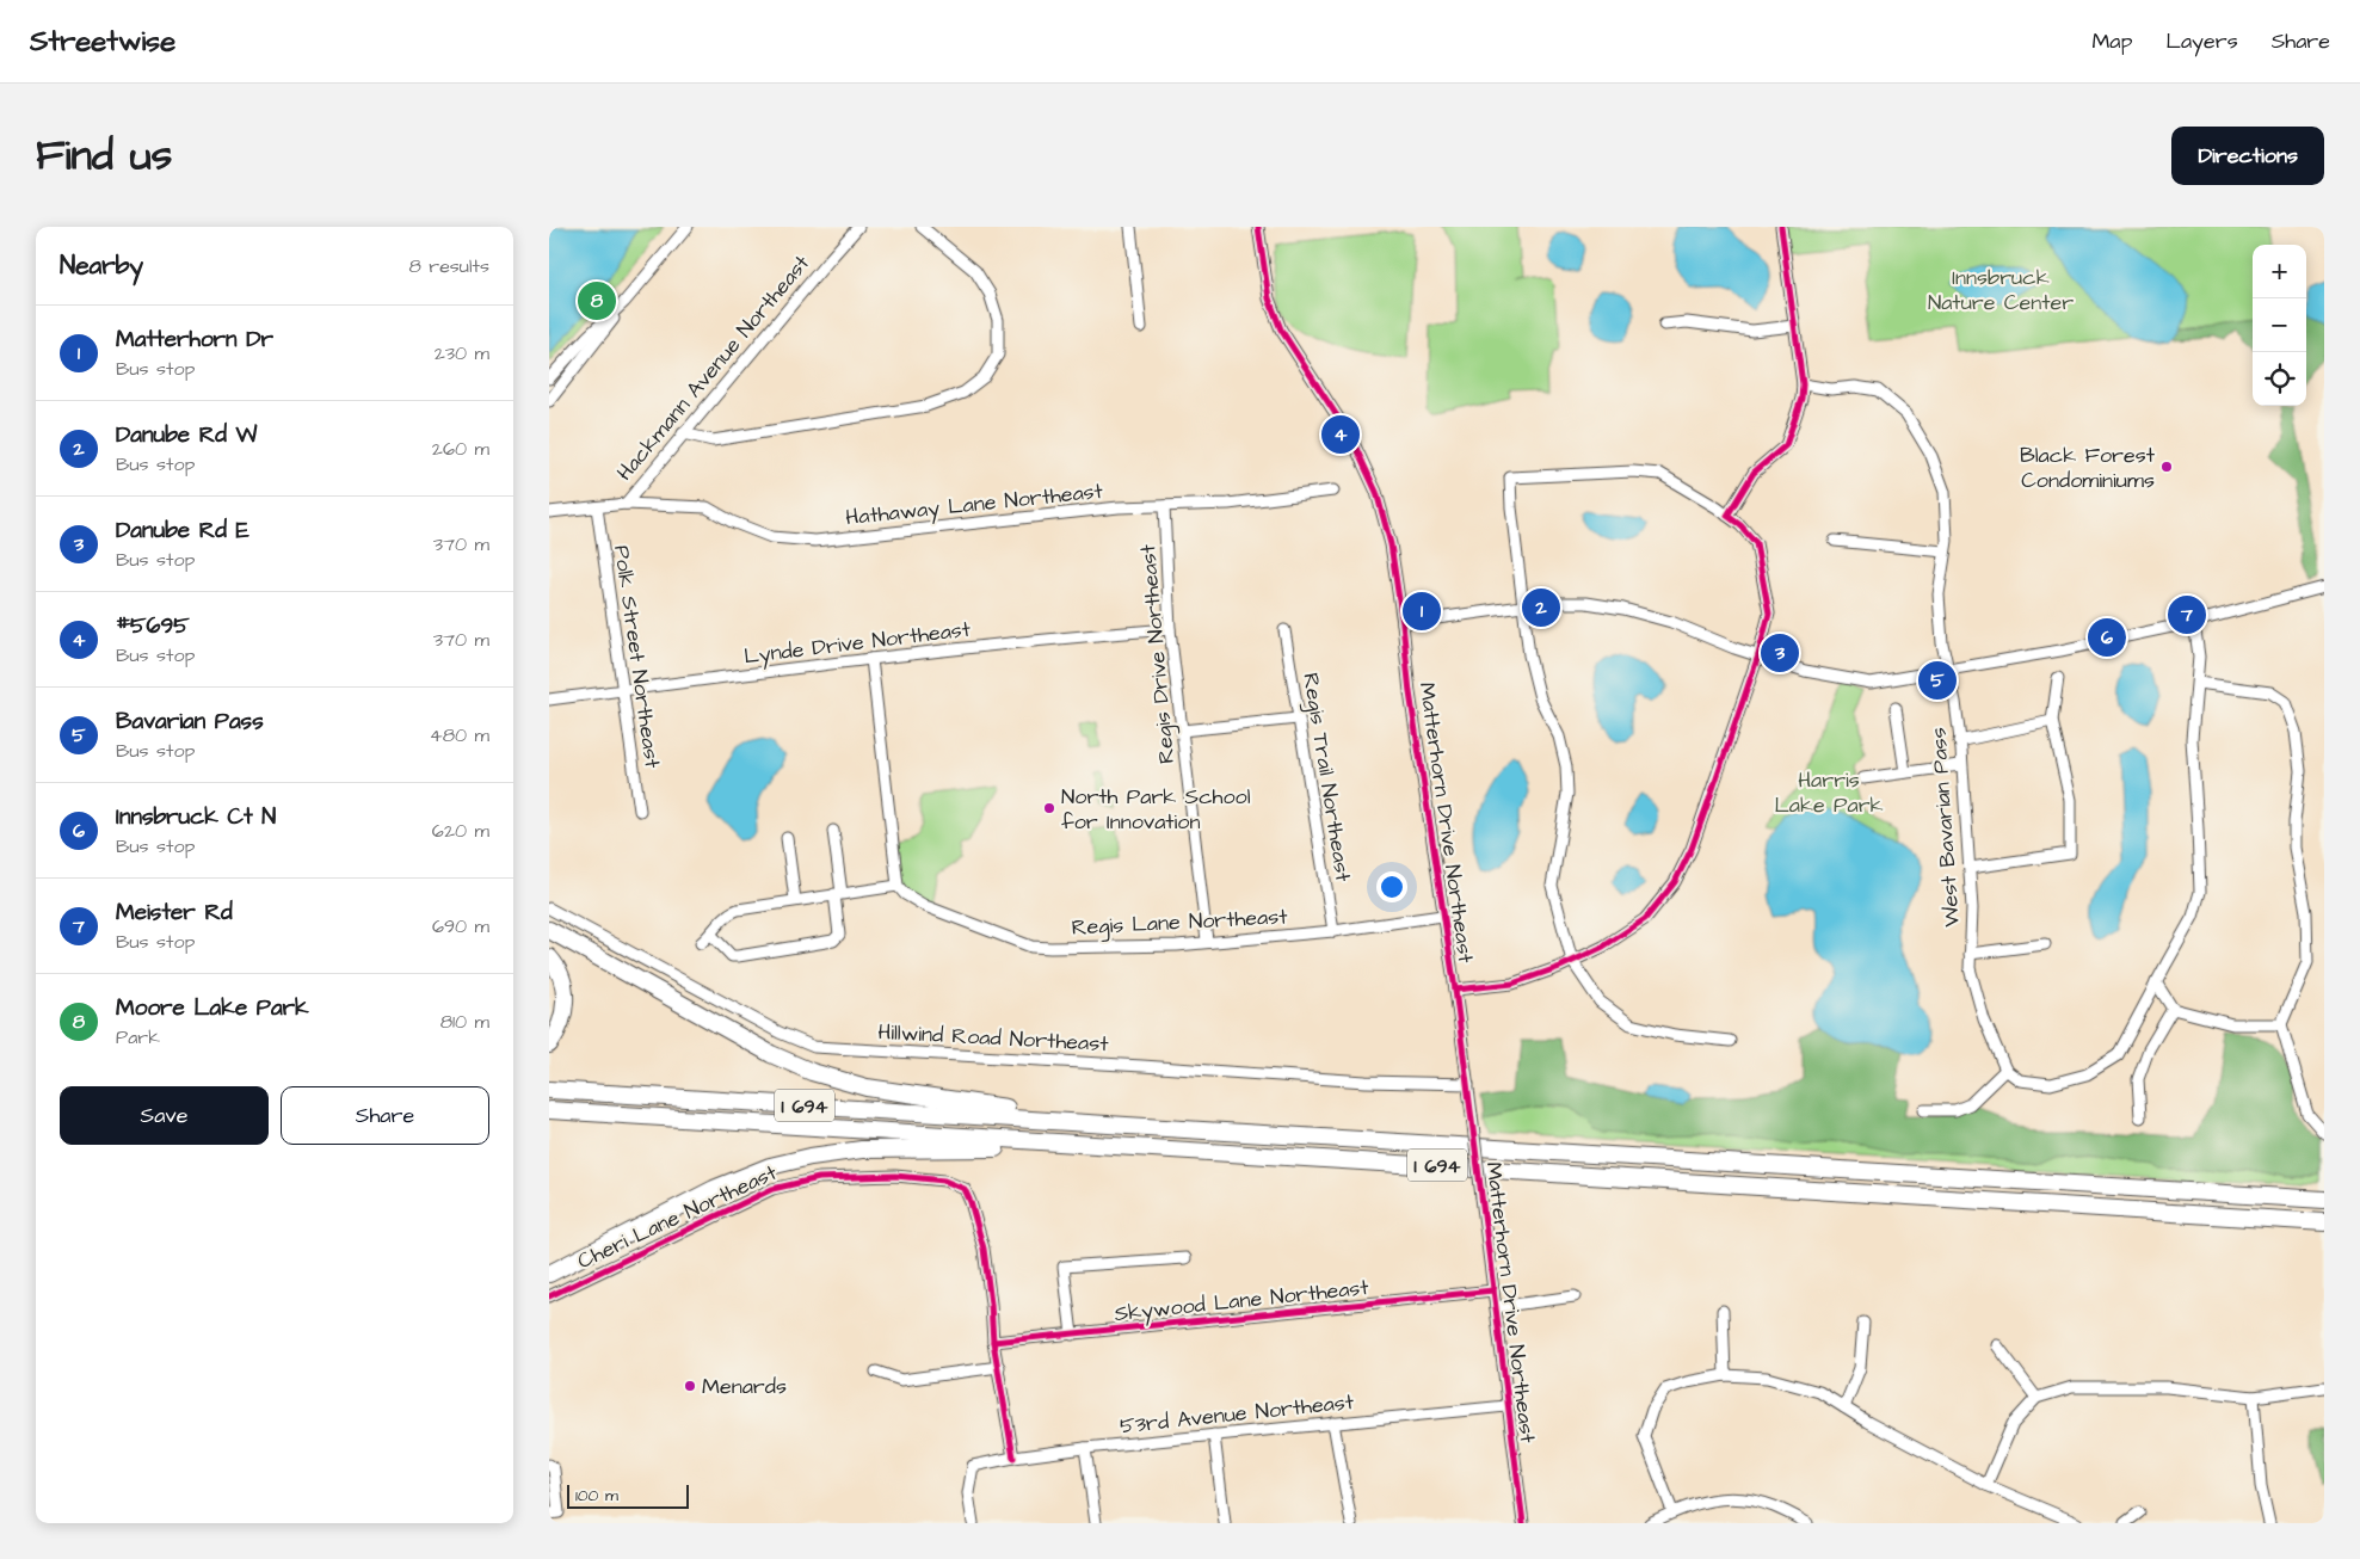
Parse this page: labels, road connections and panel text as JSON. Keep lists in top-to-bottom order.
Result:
{
  "streets": {
    "highway": ["I 694"],
    "street": [
      "Hackmann Avenue Northeast",
      "Hathaway Lane Northeast",
      "Lynde Drive Northeast",
      "Regis Drive Northeast",
      "Polk Street Northeast",
      "Regis Trail Northeast",
      "Matterhorn Drive Northeast",
      "West Bavarian Pass",
      "Regis Lane Northeast",
      "Hillwind Road Northeast",
      "Cheri Lane Northeast",
      "Skywood Lane Northeast",
      "53rd Avenue Northeast"
    ]
  },
  "crossings": [
    ["Hackmann Avenue Northeast", "Hathaway Lane Northeast"],
    ["Hackmann Avenue Northeast", "Polk Street Northeast"],
    ["Hathaway Lane Northeast", "Regis Drive Northeast"],
    ["Lynde Drive Northeast", "Regis Drive Northeast"],
    ["Lynde Drive Northeast", "Polk Street Northeast"],
    ["Regis Drive Northeast", "Regis Lane Northeast"],
    ["Regis Trail Northeast", "Regis Lane Northeast"],
    ["Matterhorn Drive Northeast", "Regis Lane Northeast"],
    ["Matterhorn Drive Northeast", "Hillwind Road Northeast"],
    ["Matterhorn Drive Northeast", "Skywood Lane Northeast"],
    ["Matterhorn Drive Northeast", "53rd Avenue Northeast"],
    ["Cheri Lane Northeast", "Skywood Lane Northeast"]
  ],
  "parks": ["Innsbruck Nature Center", "Harris Lake Park"],
  "places": ["Black Forest Condominiums", "North Park School for Innovation", "Menards"],
  "scale_bar": "100 m",
  "page": {
    "header": "Streetwise",
    "nav": ["Map", "Layers", "Share"],
    "title": "Find us",
    "buttons": [
      "Directions",
      ["Save", "Share"]
    ],
    "heading": ["Nearby", "8 results"],
    "map_buttons": ["+", "−"],
    "pins": [
      "8",
      "4",
      "2",
      "1",
      "7",
      "6",
      "3",
      "5"
    ],
    "list": [
      {
        "mark": "1",
        "name": "Matterhorn Dr",
        "note": "Bus stop",
        "value": "230 m"
      },
      {
        "mark": "2",
        "name": "Danube Rd W",
        "note": "Bus stop",
        "value": "260 m"
      },
      {
        "mark": "3",
        "name": "Danube Rd E",
        "note": "Bus stop",
        "value": "370 m"
      },
      {
        "mark": "4",
        "name": "#5695",
        "note": "Bus stop",
        "value": "370 m"
      },
      {
        "mark": "5",
        "name": "Bavarian Pass",
        "note": "Bus stop",
        "value": "480 m"
      },
      {
        "mark": "6",
        "name": "Innsbruck Ct N",
        "note": "Bus stop",
        "value": "620 m"
      },
      {
        "mark": "7",
        "name": "Meister Rd",
        "note": "Bus stop",
        "value": "690 m"
      },
      {
        "mark": "8",
        "name": "Moore Lake Park",
        "note": "Park",
        "value": "810 m"
      }
    ],
    "scale": "100 m"
  }
}
